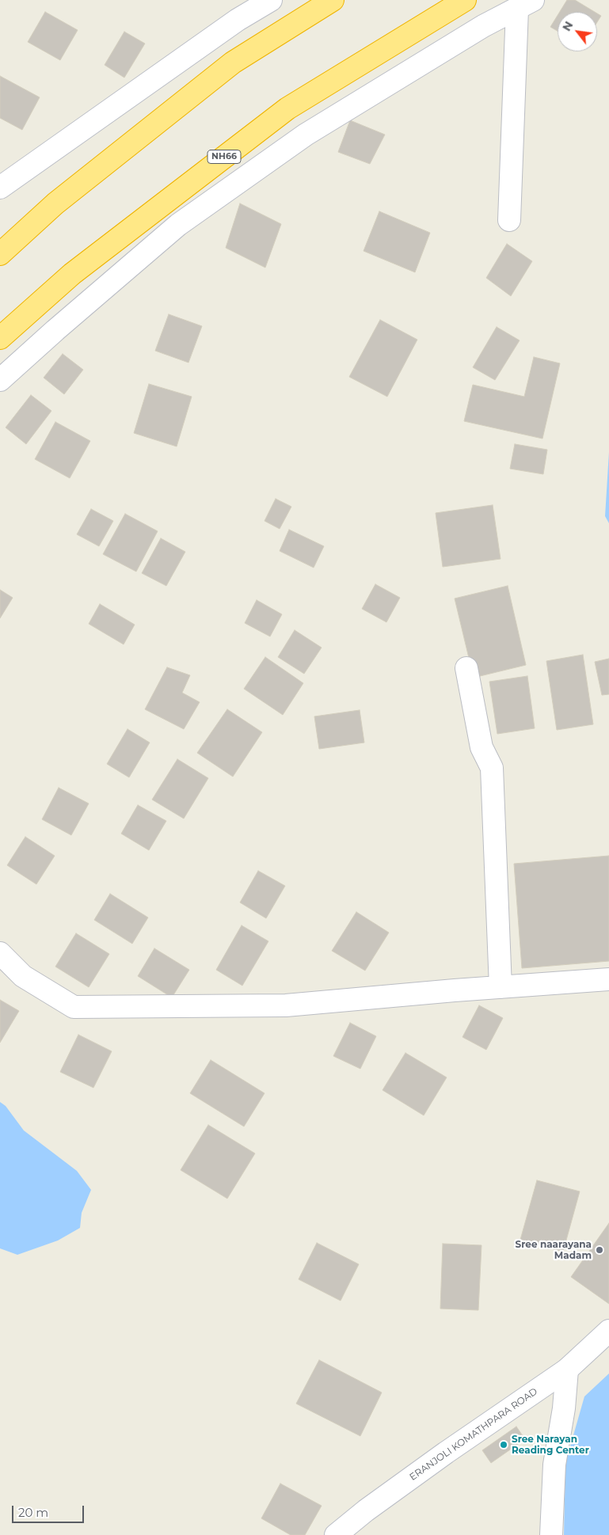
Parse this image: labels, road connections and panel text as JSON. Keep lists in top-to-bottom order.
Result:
{
  "streets": {
    "highway": ["NH66"],
    "street": ["ERANJOLI KOMATHPARA ROAD"]
  },
  "places": ["Sree naarayana Madam", "Sree Narayan Reading Center"],
  "scale_bar": "20 m",
  "north": "top left"
}
